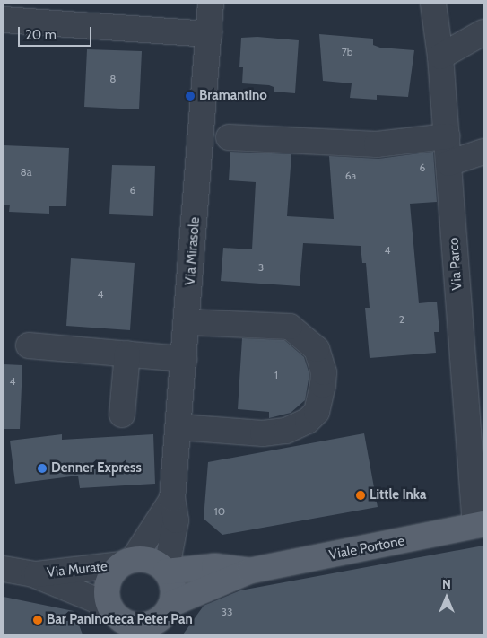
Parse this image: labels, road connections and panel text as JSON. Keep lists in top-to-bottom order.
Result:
{
  "streets": {
    "main road": ["Viale Portone"],
    "street": ["Via Mirasole", "Via Parco", "Via Murate"]
  },
  "crossings": [
    ["Via Mirasole", "Viale Portone"],
    ["Via Mirasole", "Via Murate"],
    ["Via Parco", "Viale Portone"],
    ["Viale Portone", "Via Murate"]
  ],
  "places": [
    "Bramantino",
    "Denner Express",
    "Little Inka",
    "Bar Paninoteca Peter Pan"
  ],
  "house_numbers": [
    "7b",
    "8",
    "6",
    "8a",
    "6a",
    "6",
    "4",
    "3",
    "4",
    "2",
    "1",
    "4",
    "10",
    "33"
  ],
  "scale_bar": "20 m",
  "north": "top"
}
